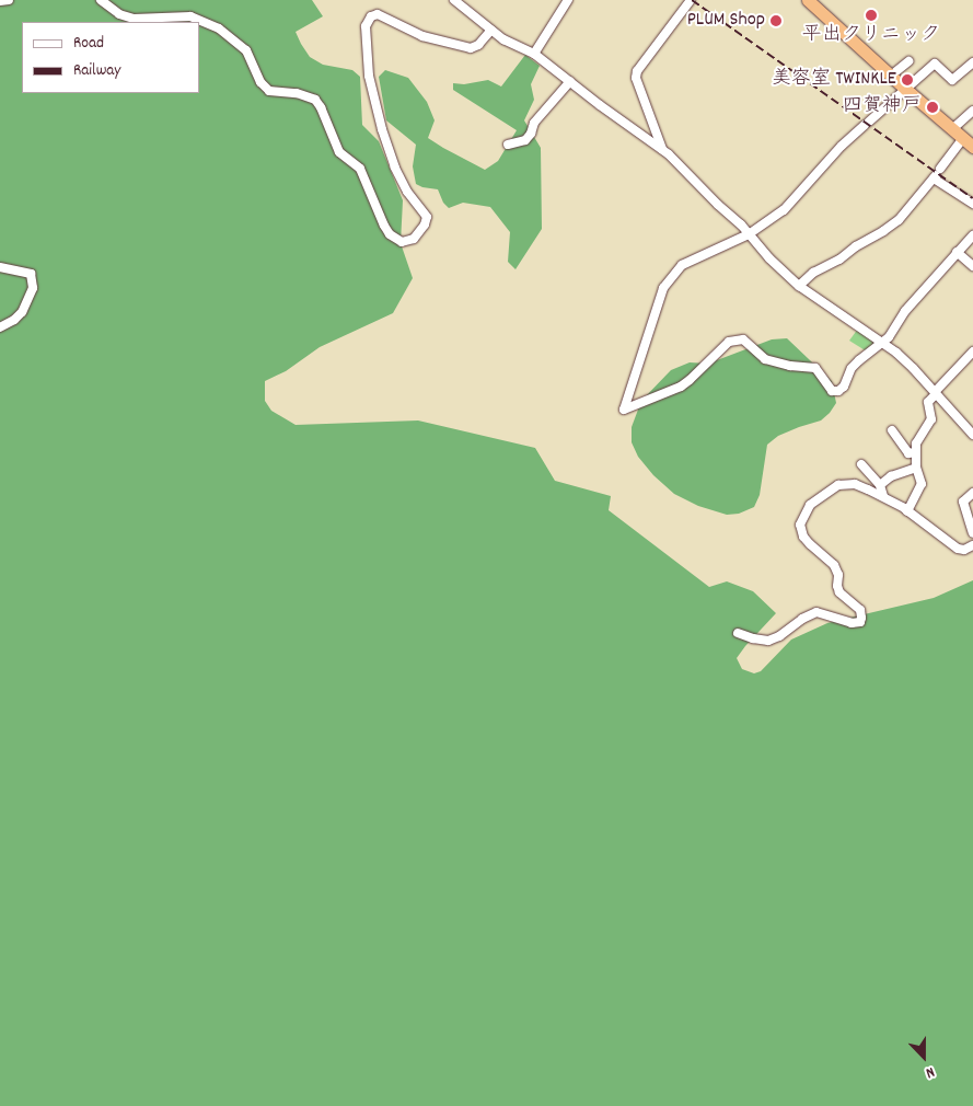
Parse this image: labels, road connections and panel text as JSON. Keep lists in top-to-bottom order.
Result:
{
  "places": [
    "平出クリニック",
    "PLUM Shop",
    "美容室 TWINKLE",
    "四賀神戸"
  ],
  "legend": ["Road", "Railway"],
  "north": "bottom"
}
